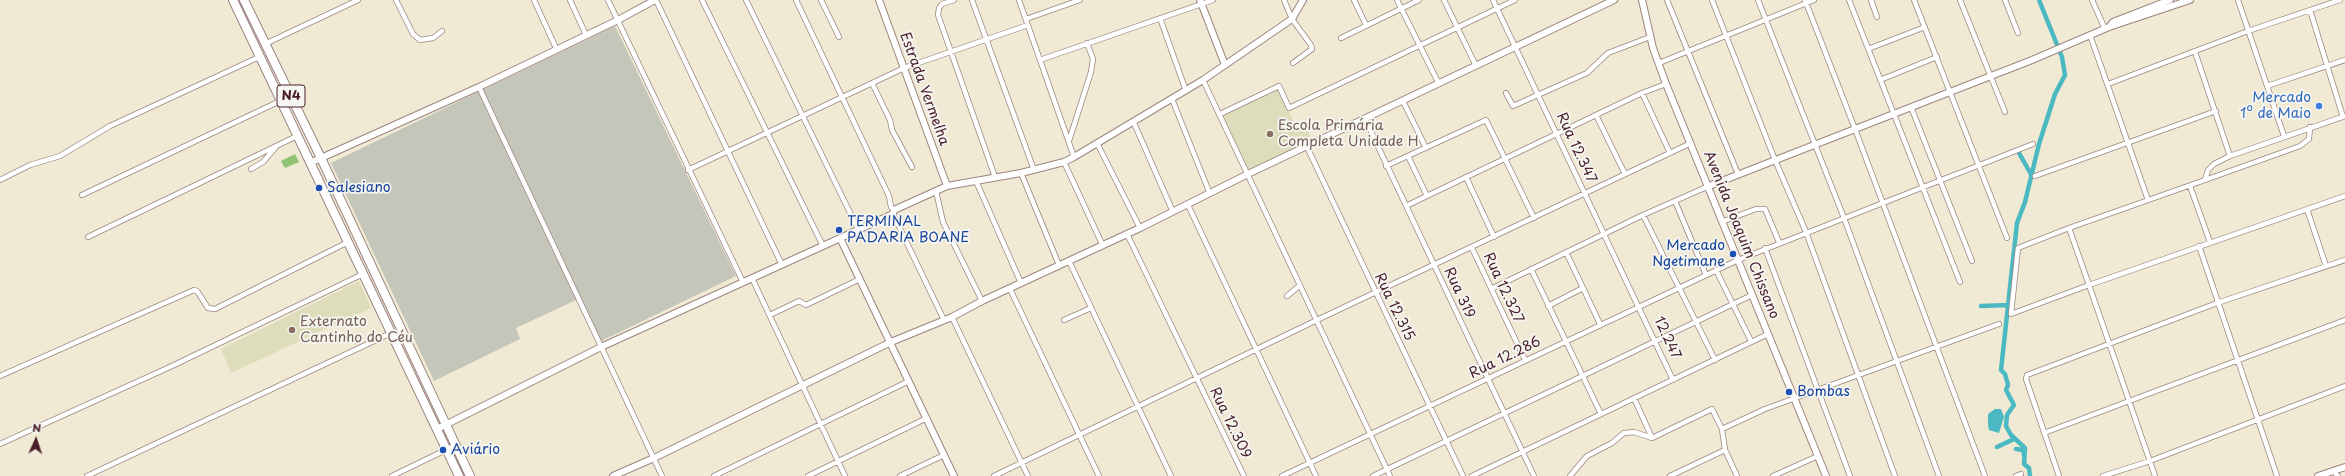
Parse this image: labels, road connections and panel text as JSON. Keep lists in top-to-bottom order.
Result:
{
  "streets": {
    "highway": ["N4"],
    "street": [
      "Estrada Vermelha",
      "Rua 12.347",
      "Avenida Joaquim Chissano",
      "Rua 12.327",
      "Rua 319",
      "Rua 12.315",
      "12.247",
      "Rua 12.286",
      "Rua 12.309"
    ]
  },
  "crossings": [
    ["Rua 12.347", "12.247"],
    ["Rua 12.347", "Rua 12.286"],
    ["Avenida Joaquim Chissano", "Rua 12.286"],
    ["Rua 12.327", "Rua 12.286"],
    ["Rua 319", "Rua 12.286"],
    ["Rua 12.315", "Rua 12.286"],
    ["12.247", "Rua 12.286"]
  ],
  "places": [
    "Mercado 1º de Maio",
    "Escola Primária Completa Unidade H",
    "Salesiano",
    "TERMINAL PADARIA BOANE",
    "Mercado Ngetimane",
    "Externato Cantinho do Céu",
    "Bombas",
    "Aviário"
  ],
  "north": "top"
}
